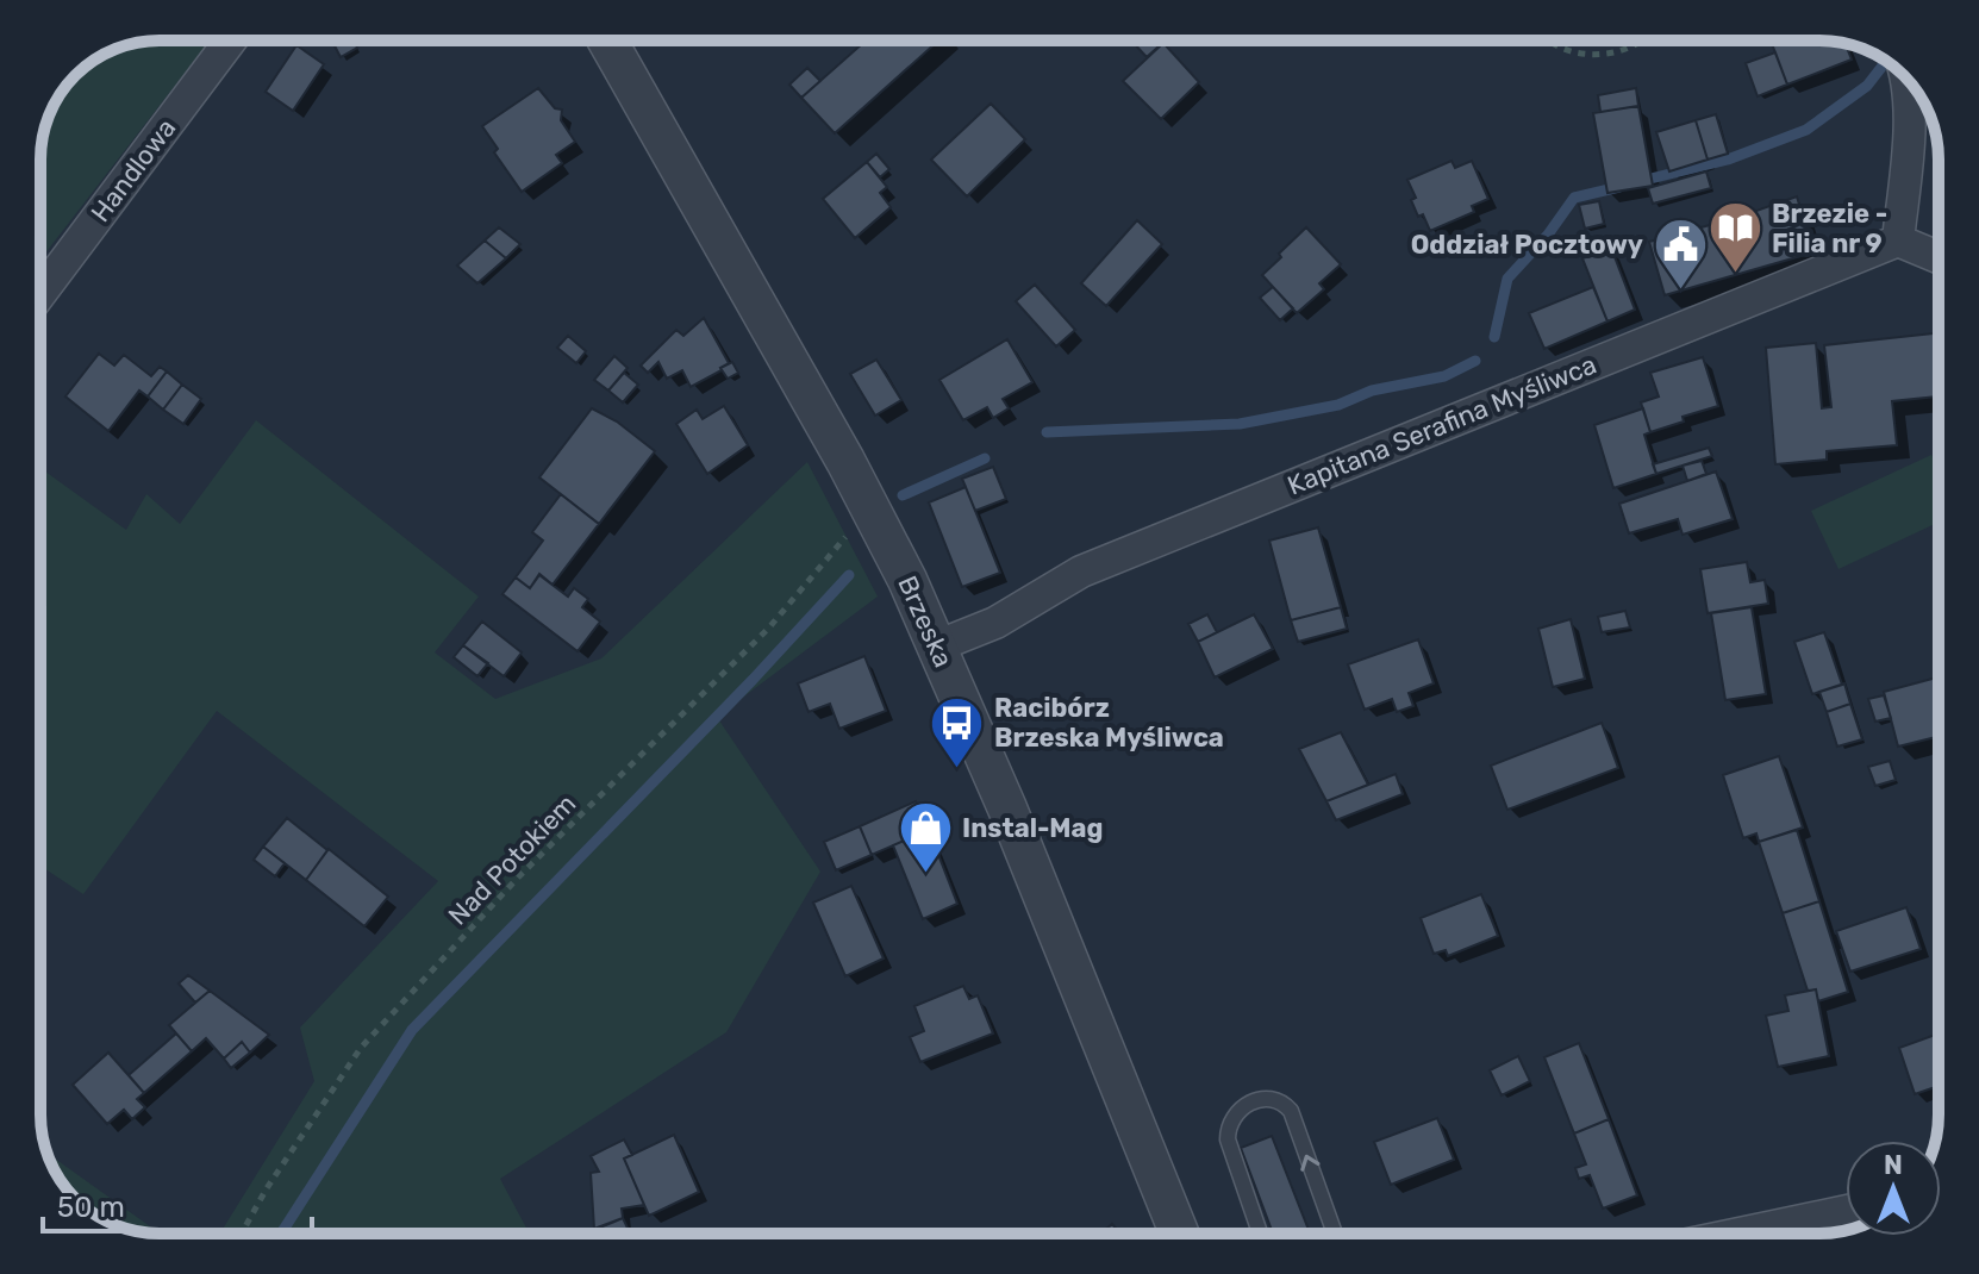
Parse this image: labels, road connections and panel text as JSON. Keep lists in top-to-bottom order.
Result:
{
  "streets": {
    "street": ["Handlowa", "Kapitana Serafina Myśliwca", "Brzeska"],
    "path": ["Nad Potokiem"]
  },
  "crossings": [
    ["Kapitana Serafina Myśliwca", "Brzeska"]
  ],
  "places": {
    "library": ["Brzezie - Filia nr 9"],
    "public building": ["Oddział Pocztowy"],
    "bus stop": ["Racibórz Brzeska Myśliwca"],
    "shop": ["Instal-Mag"]
  },
  "scale_bar": "50 m",
  "north": "top"
}
